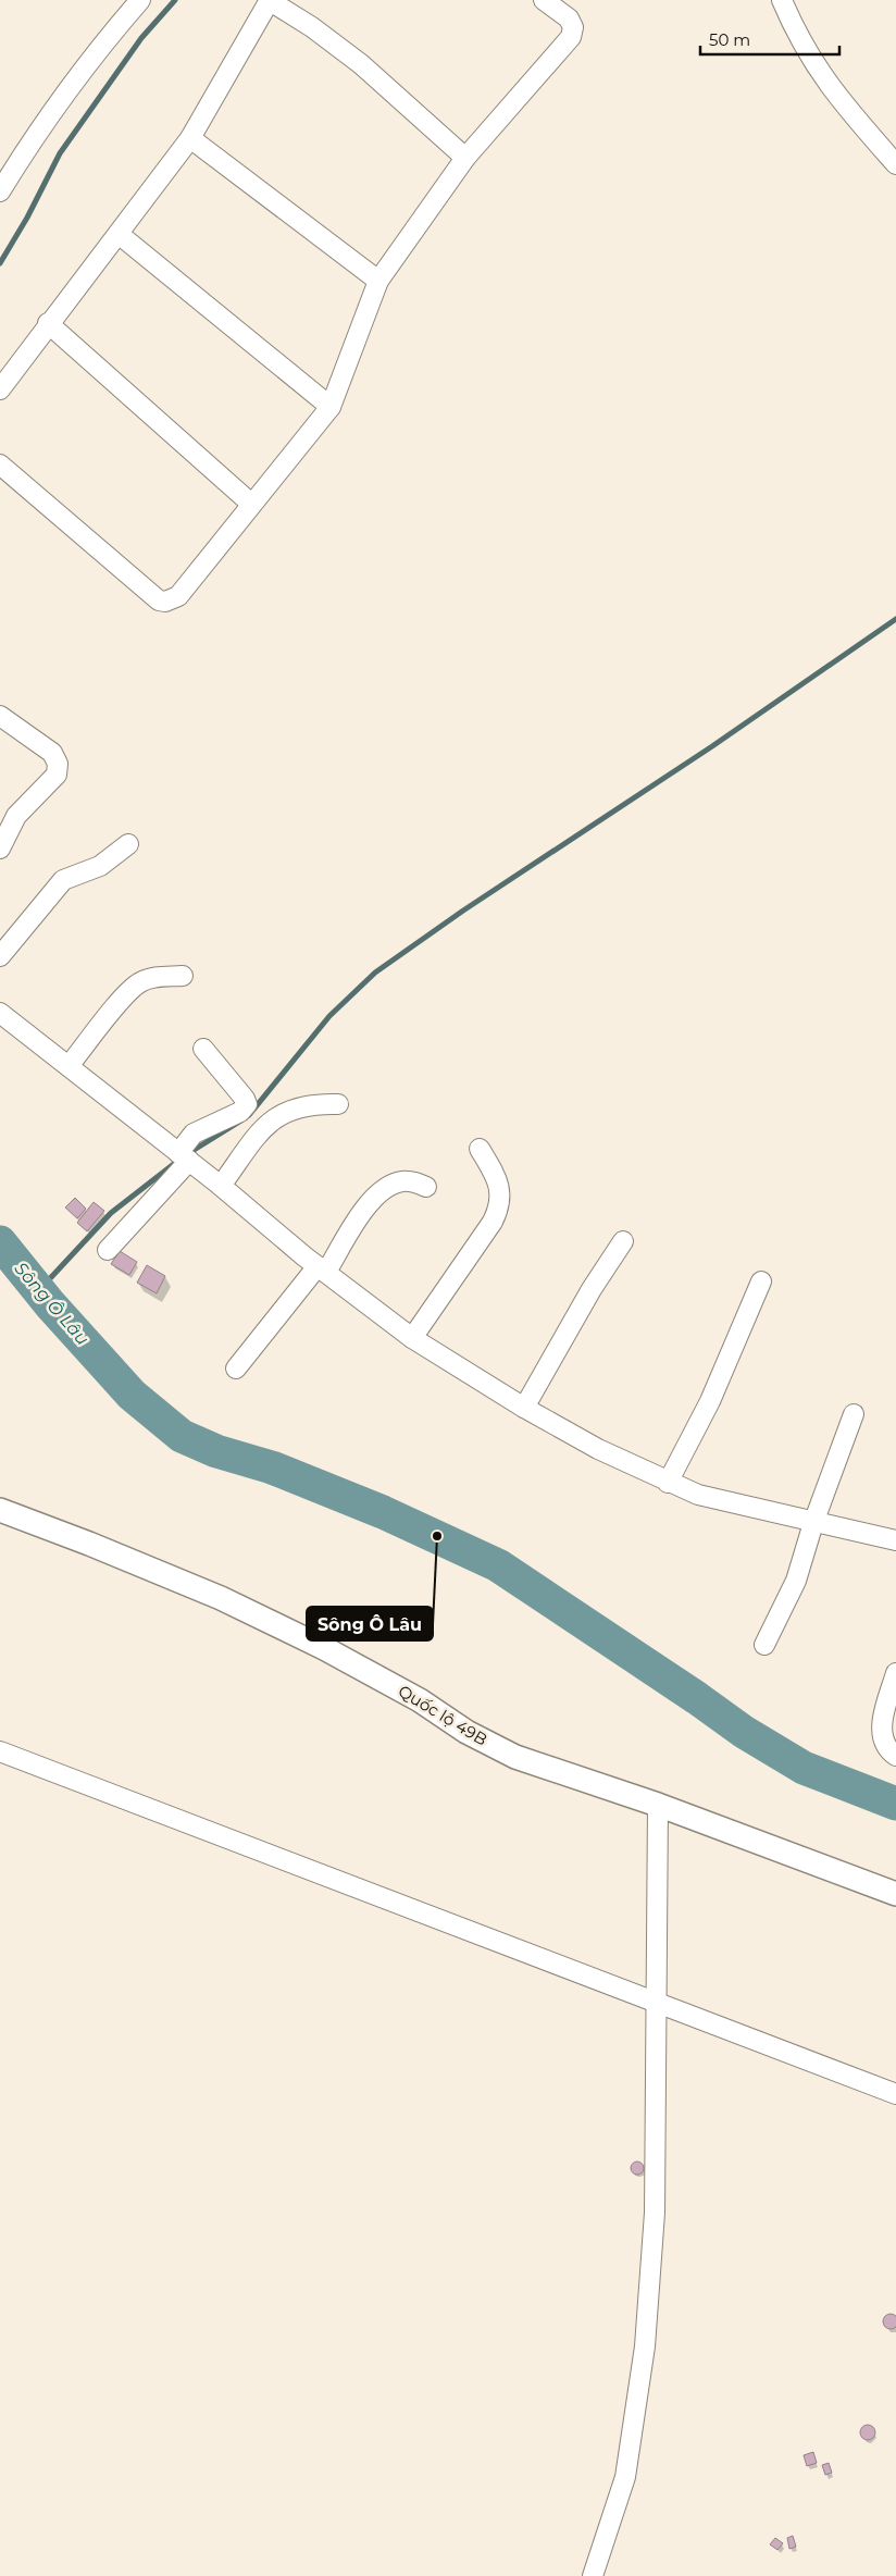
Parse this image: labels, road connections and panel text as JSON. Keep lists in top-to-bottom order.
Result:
{
  "streets": {
    "main road": ["Quốc lộ 49B"]
  },
  "water": ["Sông Ô Lâu"],
  "places": ["Sông Ô Lâu"],
  "scale_bar": "50 m"
}
